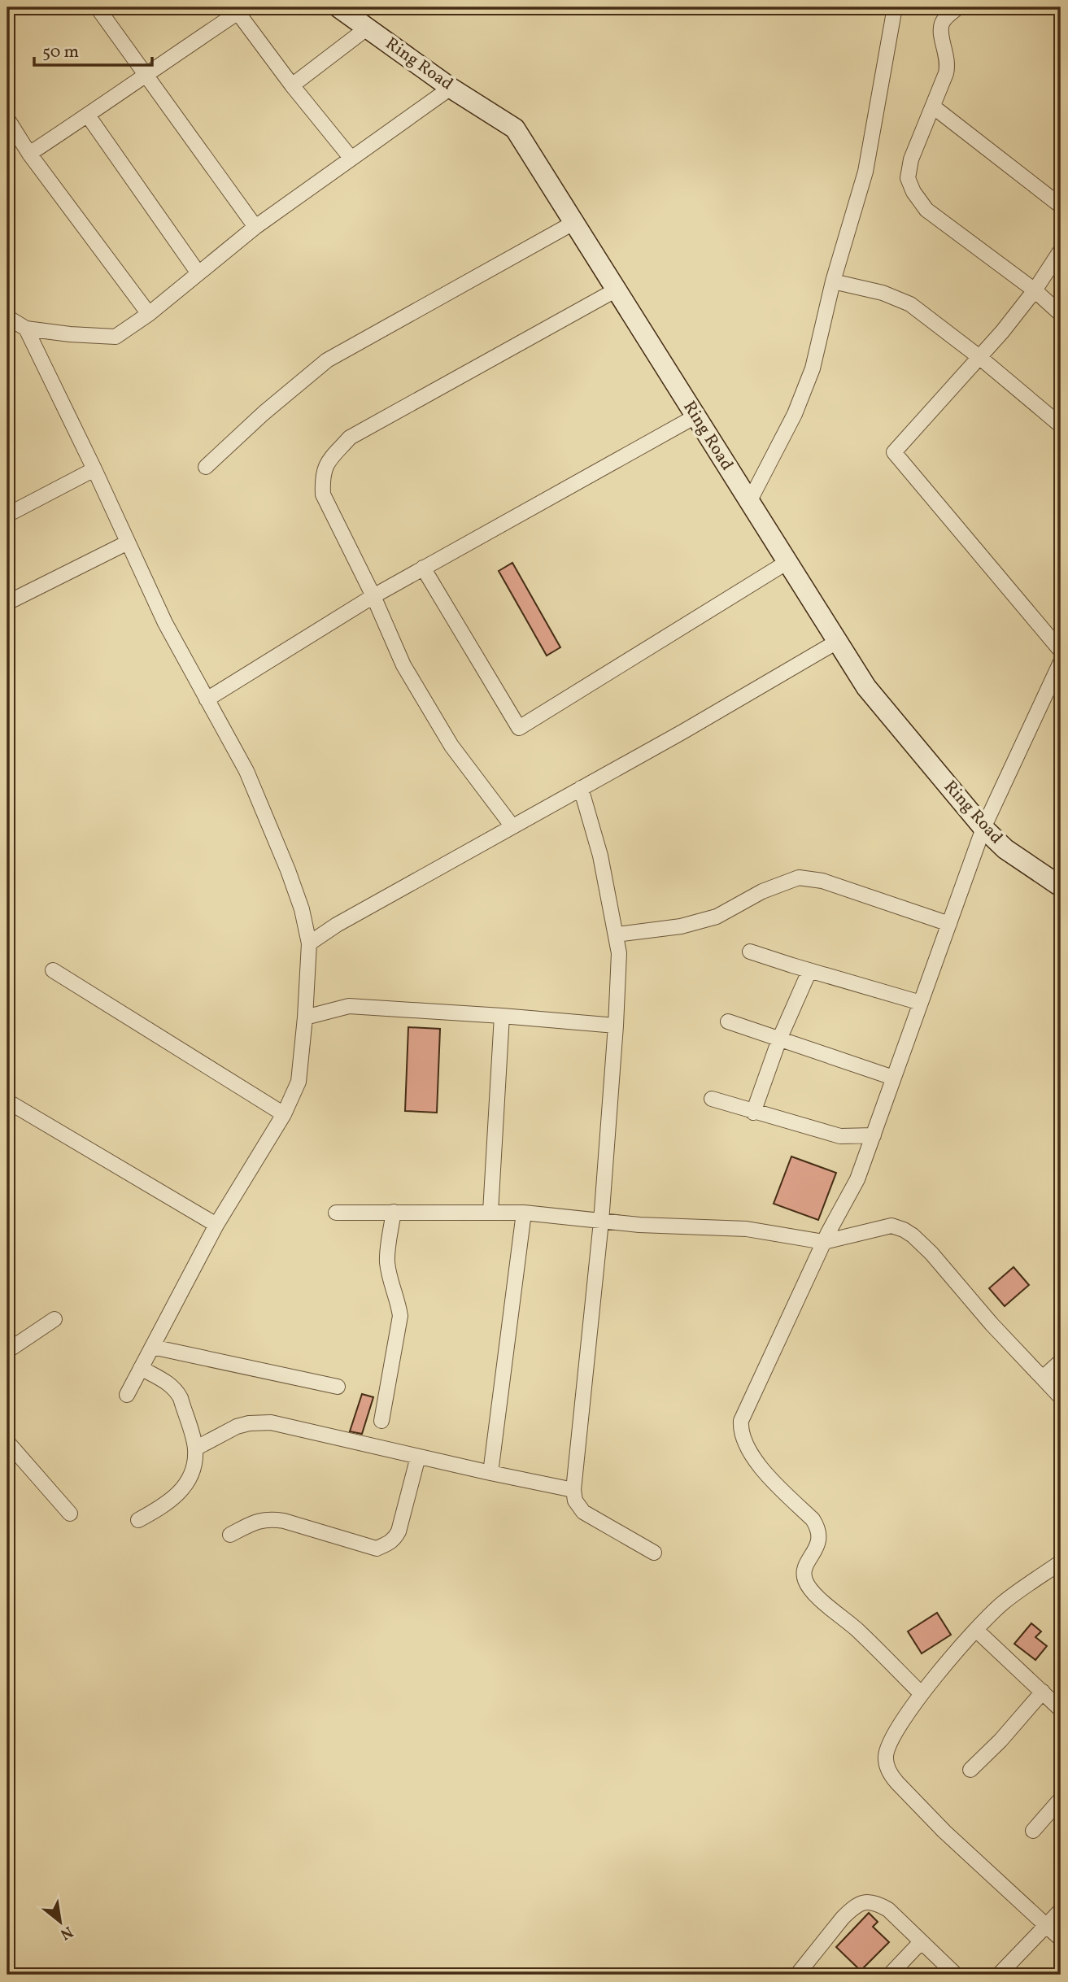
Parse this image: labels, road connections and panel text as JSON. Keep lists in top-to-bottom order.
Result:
{
  "streets": {
    "main road": ["Ring Road"]
  },
  "scale_bar": "50 m",
  "north": "bottom right"
}
